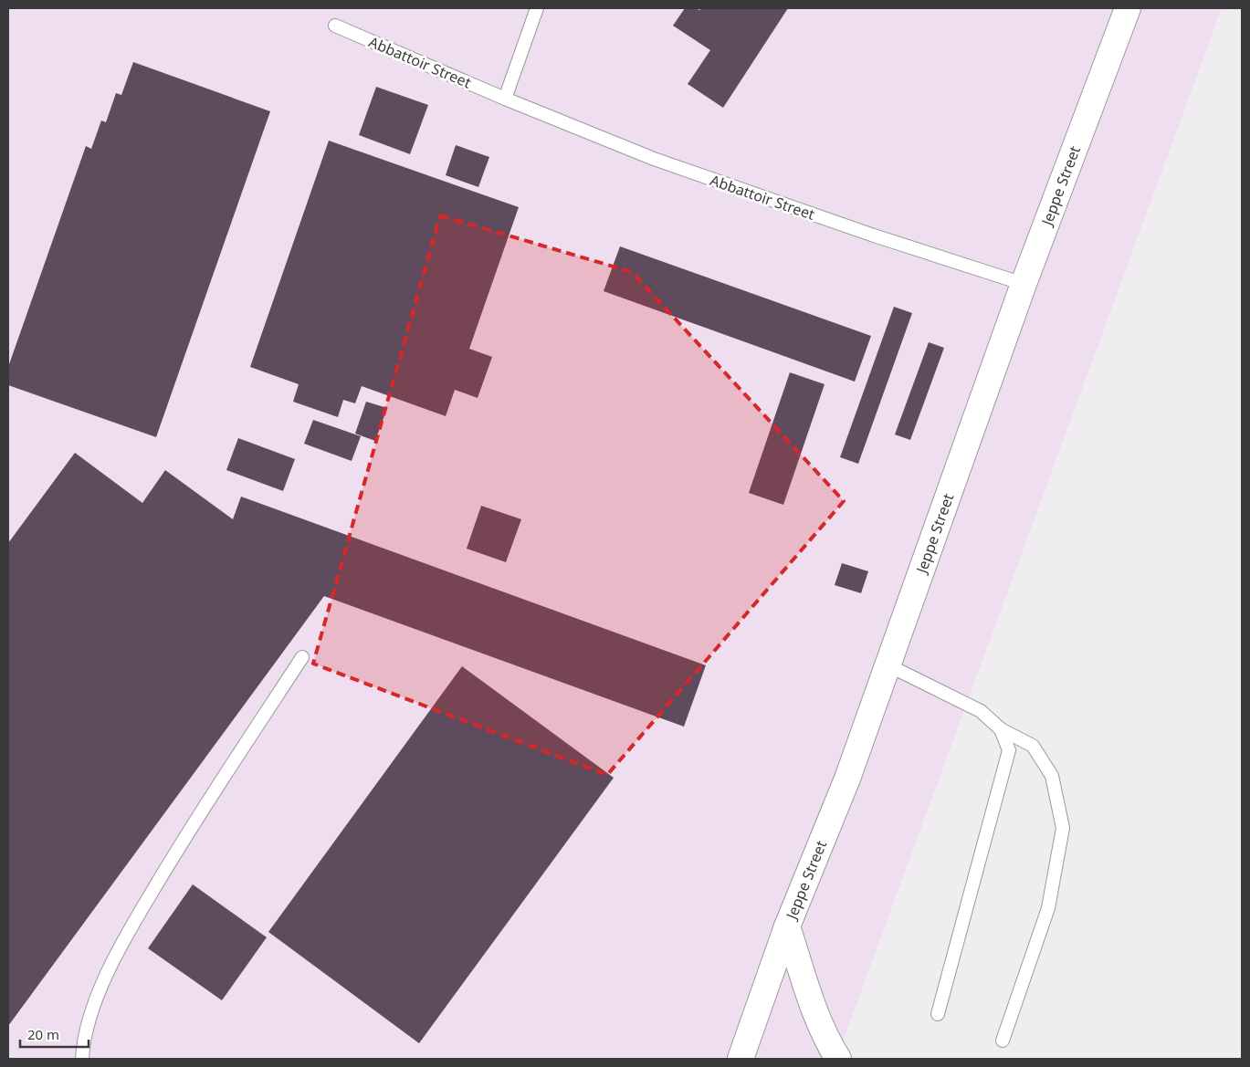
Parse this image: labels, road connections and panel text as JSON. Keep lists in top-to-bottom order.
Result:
{
  "streets": {
    "street": ["Jeppe Street"],
    "lane": ["Abbattoir Street"]
  },
  "crossings": [
    ["Abbattoir Street", "Jeppe Street"]
  ],
  "scale_bar": "20 m"
}
